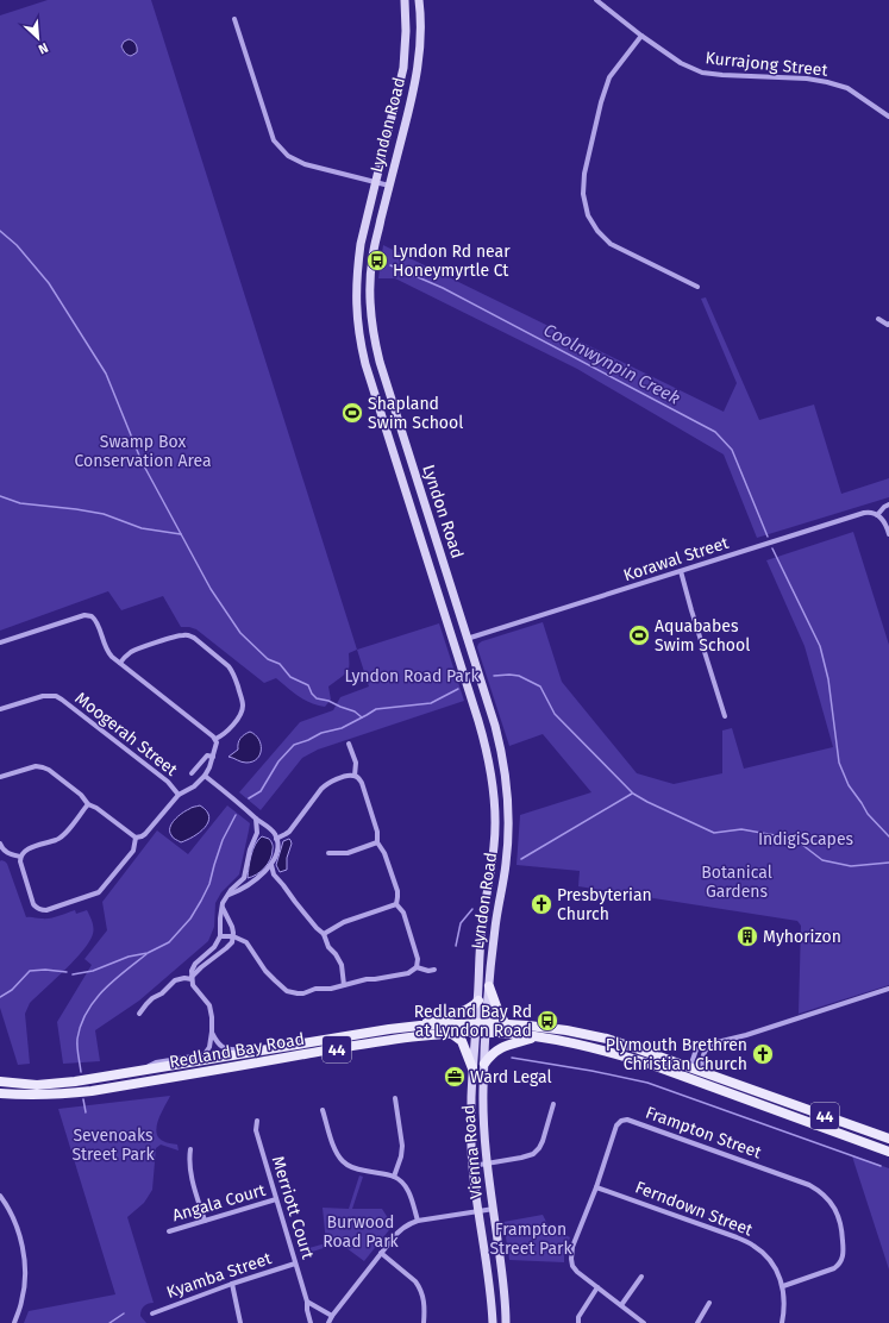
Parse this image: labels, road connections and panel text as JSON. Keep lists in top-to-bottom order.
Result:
{
  "streets": {
    "main road": [
      "Lyndon Road",
      "44",
      "Redland Bay Road",
      "Vienna Road"
    ],
    "street": [
      "Kurrajong Street",
      "Korawal Street",
      "Moogerah Street",
      "Frampton Street",
      "Angala Court",
      "Merriott Court",
      "Ferndown Street",
      "Kyamba Street"
    ]
  },
  "crossings": [
    ["Lyndon Road", "Korawal Street"],
    ["Lyndon Road", "Redland Bay Road"],
    ["Lyndon Road", "Vienna Road"],
    ["Redland Bay Road", "Vienna Road"],
    ["Frampton Street", "Ferndown Street"],
    ["Angala Court", "Merriott Court"],
    ["Merriott Court", "Kyamba Street"]
  ],
  "water": ["Coolnwynpin Creek"],
  "parks": [
    "Swamp Box Conservation Area",
    "Lyndon Road Park",
    "IndigiScapes",
    "Botanical Gardens",
    "Sevenoaks Street Park",
    "Burwood Road Park",
    "Frampton Street Park"
  ],
  "places": {
    "bus stop": ["Lyndon Rd near Honeymyrtle Ct", "Redland Bay Rd at Lyndon Road"],
    "sports": ["Shapland Swim School", "Aquababes Swim School"],
    "church": ["Presbyterian Church", "Plymouth Brethren Christian Church"],
    "building": ["Myhorizon"],
    "office": ["Ward Legal"]
  },
  "north": "bottom right"
}
